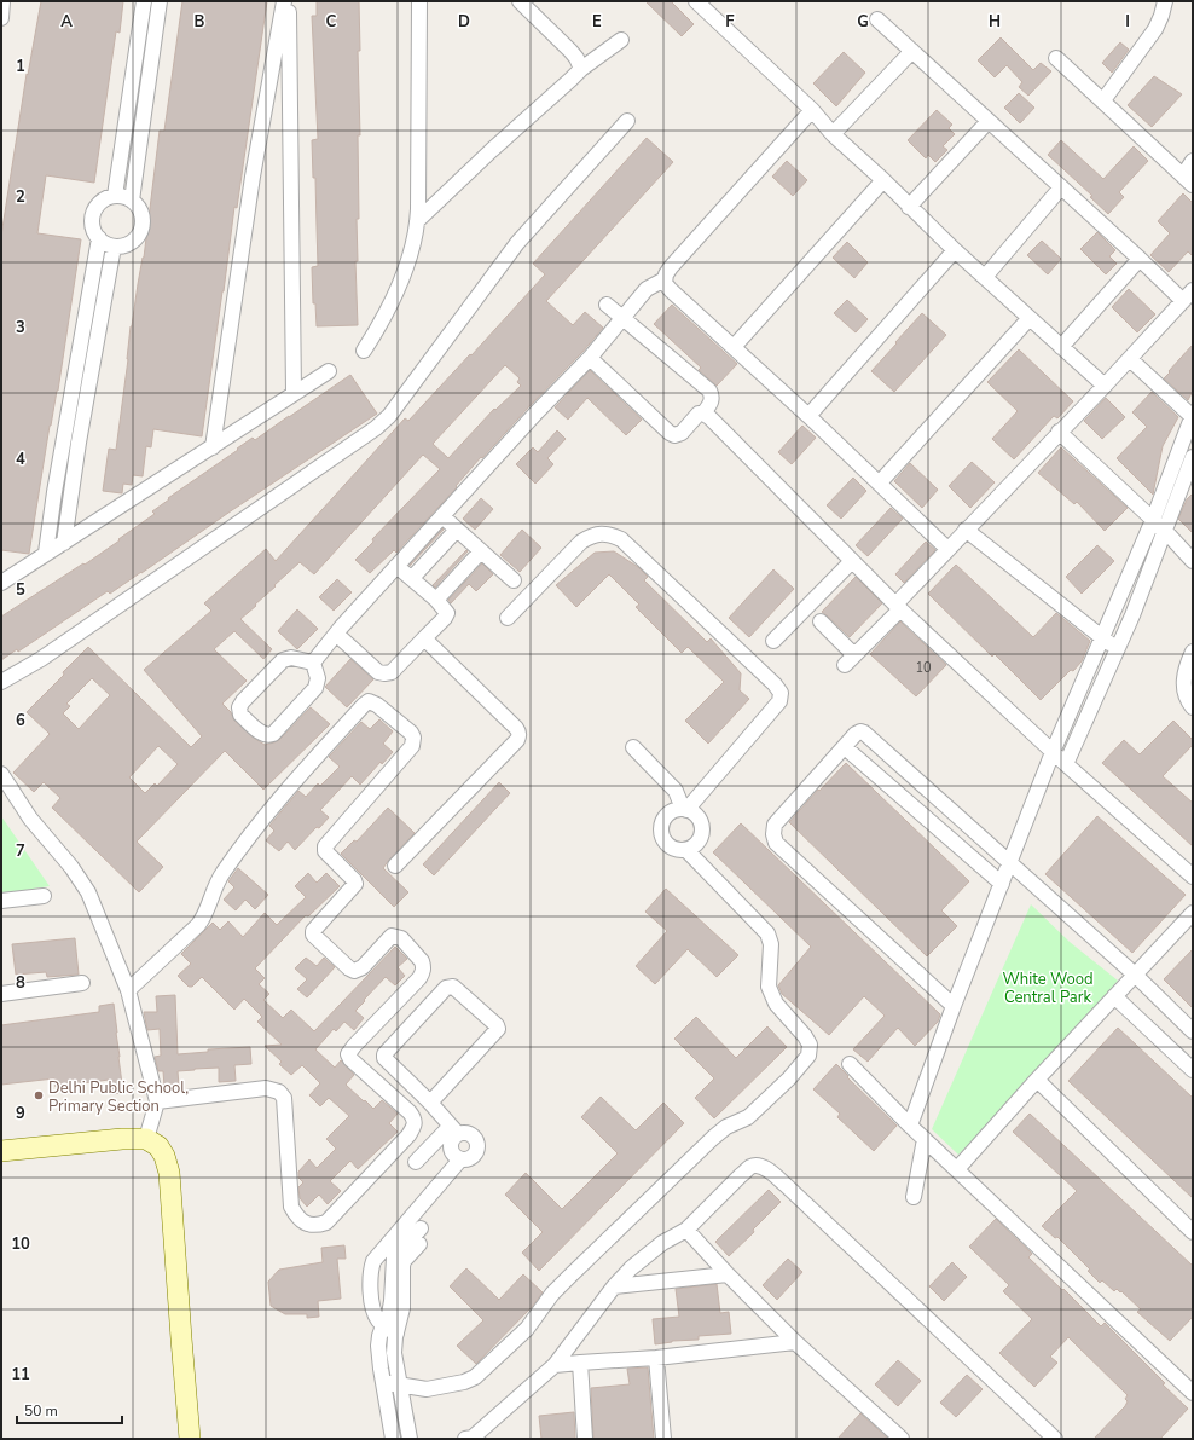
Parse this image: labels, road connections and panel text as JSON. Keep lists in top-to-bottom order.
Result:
{
  "parks": ["White Wood Central Park"],
  "places": ["Delhi Public School, Primary Section"],
  "house_numbers": ["10"],
  "scale_bar": "50 m",
  "grid": {
    "columns": [
      "A",
      "B",
      "C",
      "D",
      "E",
      "F",
      "G",
      "H",
      "I"
    ],
    "rows": [
      "1",
      "2",
      "3",
      "4",
      "5",
      "6",
      "7",
      "8",
      "9",
      "10",
      "11"
    ]
  }
}
